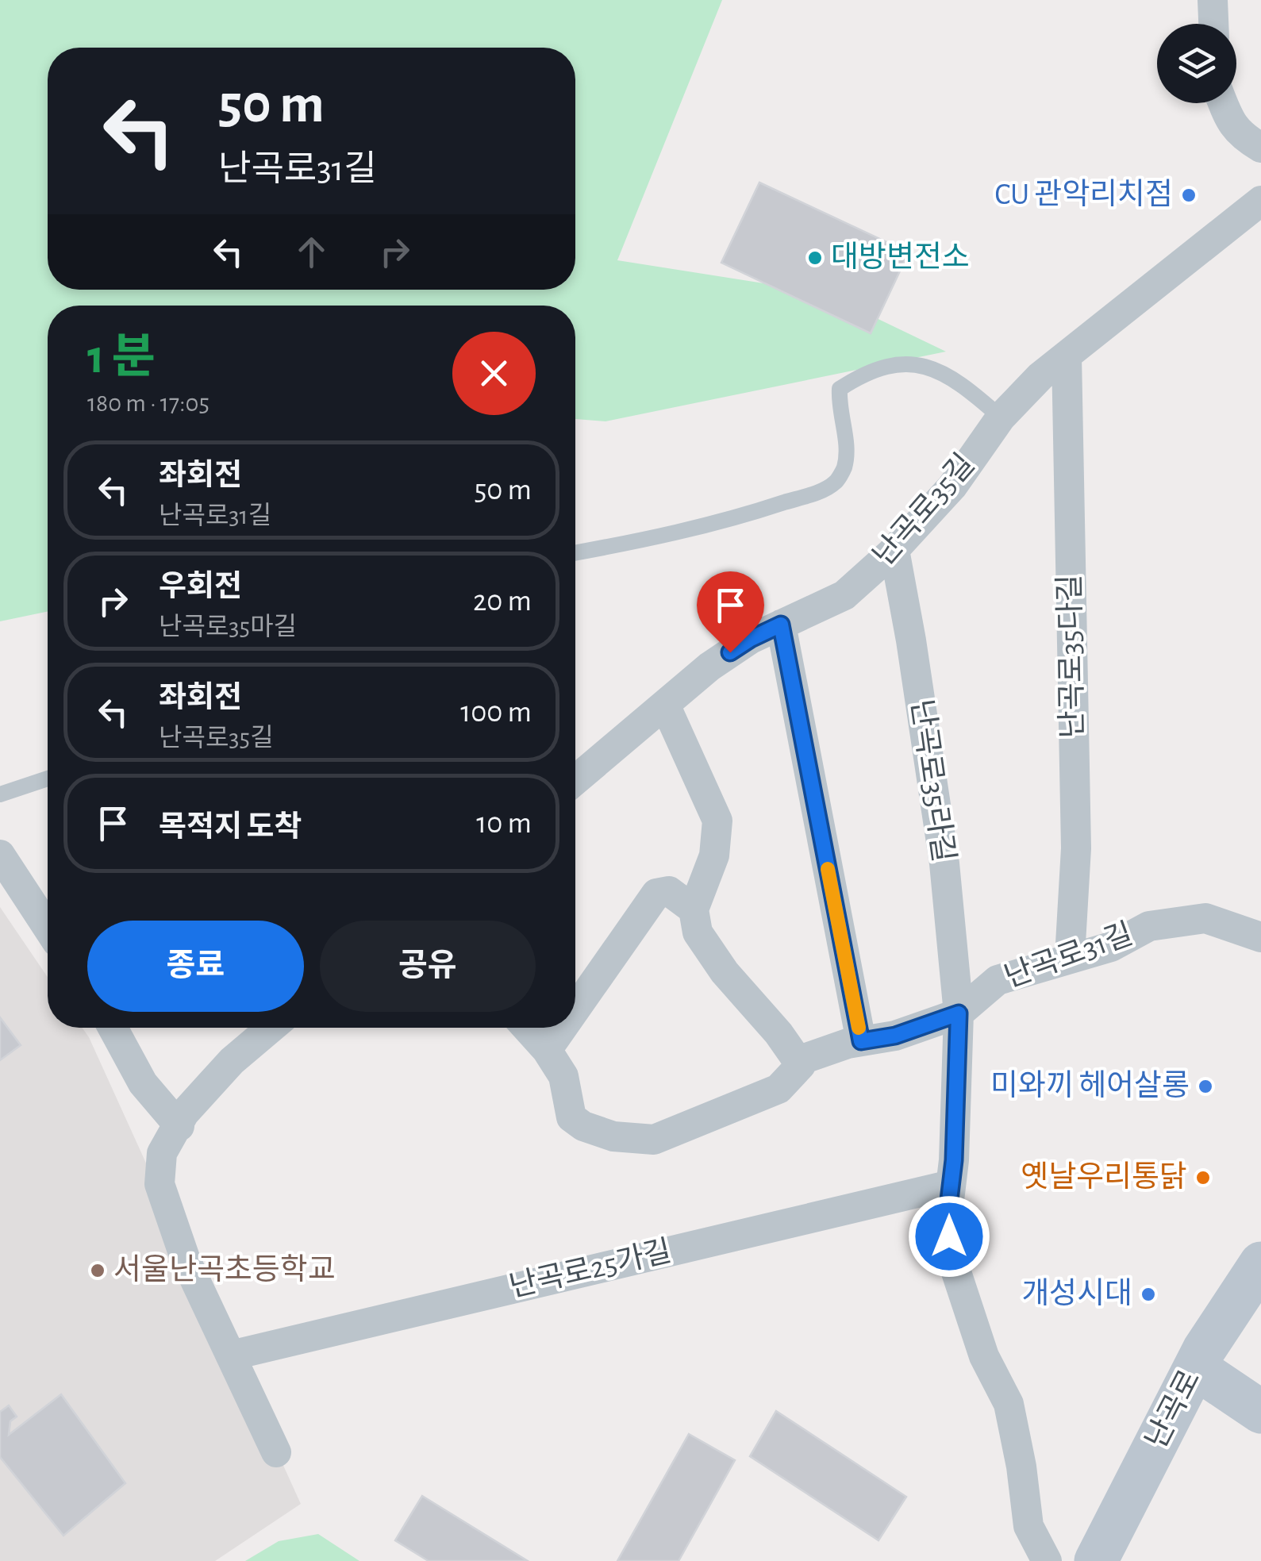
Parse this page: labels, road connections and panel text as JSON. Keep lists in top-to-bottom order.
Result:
{
  "streets": {
    "main road": ["난곡로"],
    "street": [
      "난곡로35길",
      "난곡로35다길",
      "난곡로35라길",
      "난곡로31길",
      "난곡로25가길"
    ]
  },
  "crossings": [
    ["난곡로35길", "난곡로35다길"],
    ["난곡로35길", "난곡로35라길"],
    ["난곡로35다길", "난곡로31길"],
    ["난곡로35라길", "난곡로31길"],
    ["난곡로35라길", "난곡로25가길"]
  ],
  "places": [
    "CU 관악리치점",
    "대방변전소",
    "미와끼 헤어살롱",
    "옛날우리통닭",
    "서울난곡초등학교",
    "개성시대"
  ],
  "page": {
    "turn": ["50 m", "난곡로31길"],
    "heading": ["1 분", "180 m · 17:05"],
    "list": [
      {
        "name": "좌회전",
        "note": "난곡로31길",
        "value": "50 m"
      },
      {
        "name": "우회전",
        "note": "난곡로35마길",
        "value": "20 m"
      },
      {
        "name": "좌회전",
        "note": "난곡로35길",
        "value": "100 m"
      },
      {
        "name": "목적지 도착",
        "value": "10 m"
      }
    ],
    "buttons": ["종료", "공유"]
  }
}
